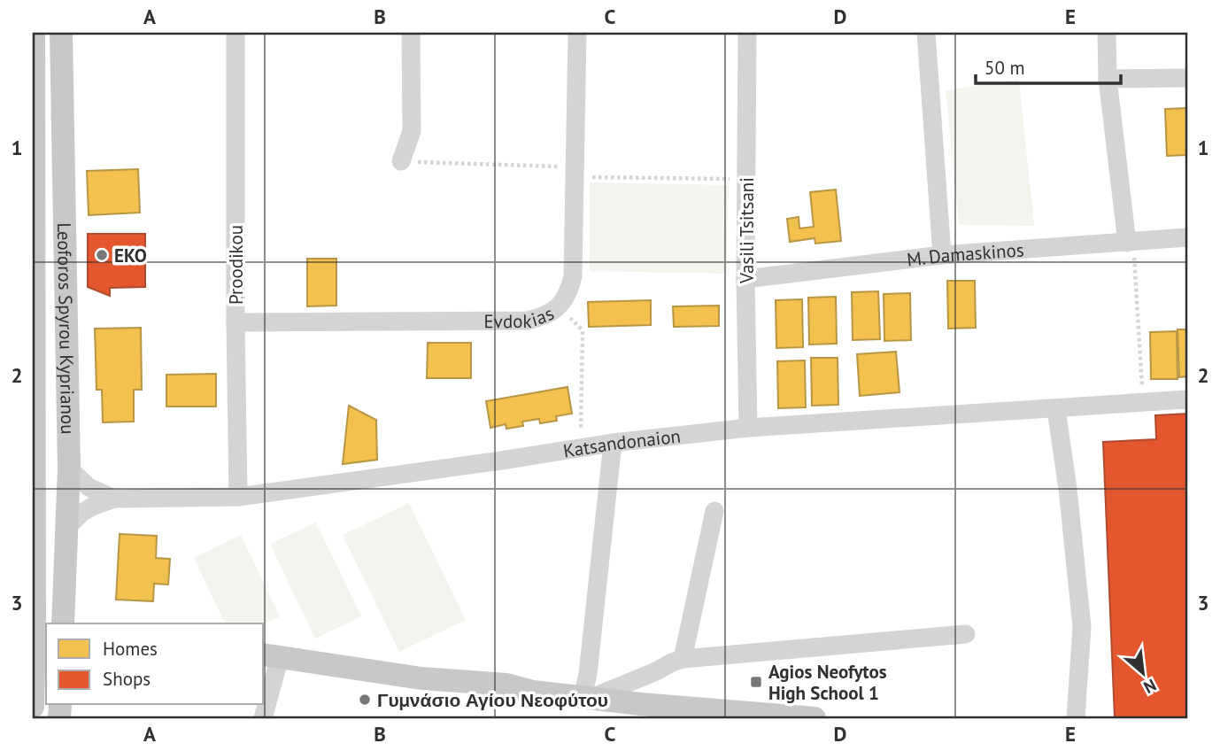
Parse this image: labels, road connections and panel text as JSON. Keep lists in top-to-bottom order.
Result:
{
  "streets": {
    "main road": ["Leoforos Spyrou Kyprianou"],
    "street": [
      "Vasili Tsitsani",
      "M. Damaskinos",
      "Proodikou",
      "Evdokias",
      "Katsandonaion"
    ]
  },
  "crossings": [
    ["Vasili Tsitsani", "M. Damaskinos"],
    ["Vasili Tsitsani", "Katsandonaion"],
    ["Proodikou", "Evdokias"],
    ["Proodikou", "Katsandonaion"],
    ["Leoforos Spyrou Kyprianou", "Katsandonaion"]
  ],
  "places": {
    "other": ["EKO", "Γυμνάσιο Αγίου Νεοφύτου"],
    "transit": ["Agios Neofytos High School 1"]
  },
  "legend": ["Homes", "Shops"],
  "scale_bar": "50 m",
  "north": "bottom right",
  "grid": {
    "columns": [
      "A",
      "B",
      "C",
      "D",
      "E"
    ],
    "rows": ["1", "2", "3"]
  }
}
